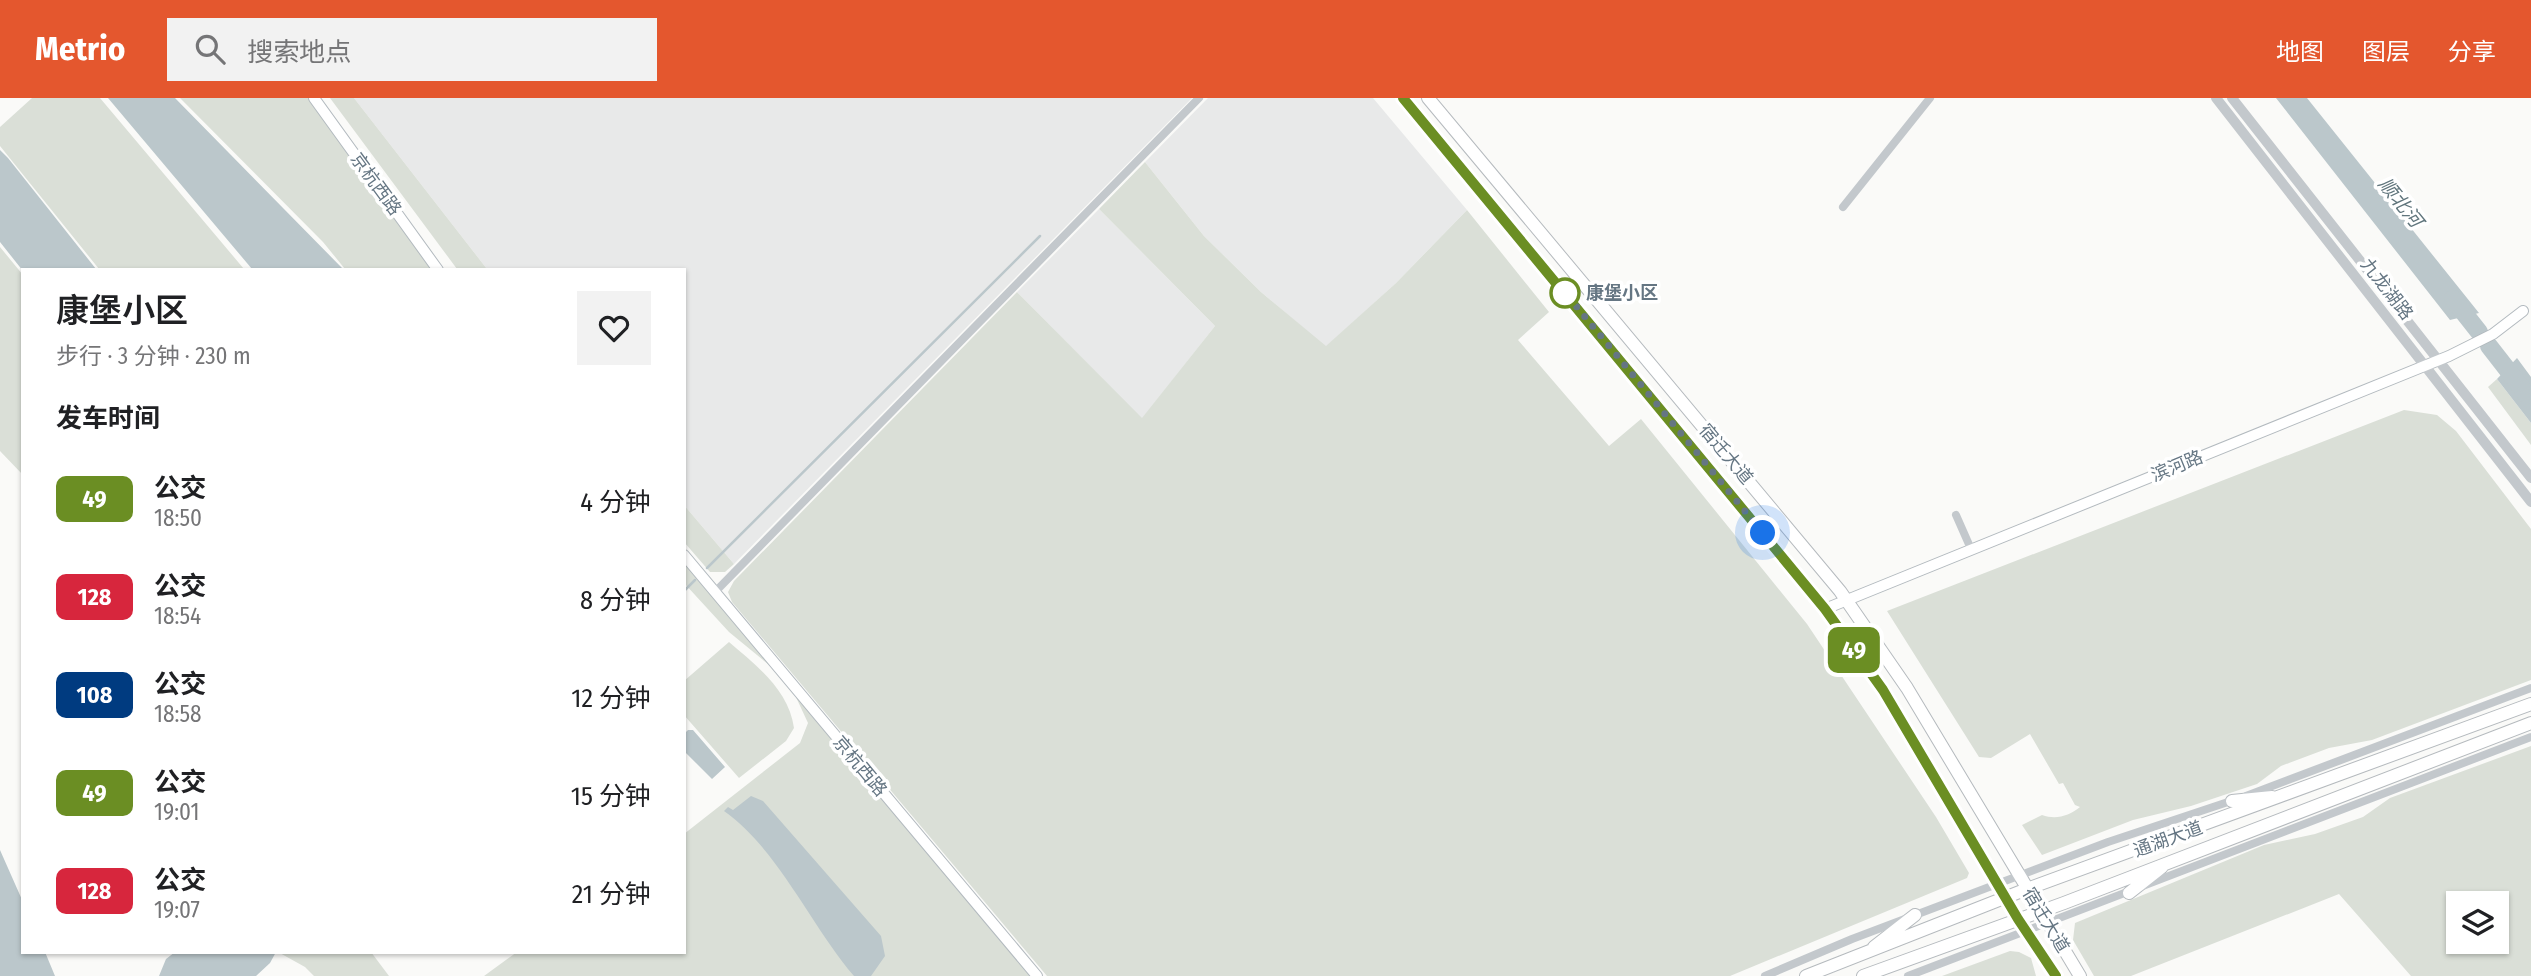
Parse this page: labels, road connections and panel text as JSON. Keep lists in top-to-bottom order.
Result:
{
  "streets": {
    "main road": [
      "京杭西路",
      "宿迁大道",
      "滨河路",
      "通湖大道"
    ],
    "street": ["九龙湖路"]
  },
  "crossings": [
    ["九龙湖路", "滨河路"],
    ["宿迁大道", "滨河路"],
    ["宿迁大道", "通湖大道"]
  ],
  "water": ["顺北河"],
  "places": ["康堡小区"],
  "lines": ["bus line 49"],
  "page": {
    "header": "Metrio",
    "search": "搜索地点",
    "nav": ["地图", "图层", "分享"],
    "on_map": "49",
    "heading": [
      ["康堡小区", "步行 · 3 分钟 · 230 m"],
      "发车时间"
    ],
    "list": [
      {
        "mark": "49",
        "name": "公交",
        "note": "18:50",
        "value": "4 分钟"
      },
      {
        "mark": "128",
        "name": "公交",
        "note": "18:54",
        "value": "8 分钟"
      },
      {
        "mark": "108",
        "name": "公交",
        "note": "18:58",
        "value": "12 分钟"
      },
      {
        "mark": "49",
        "name": "公交",
        "note": "19:01",
        "value": "15 分钟"
      },
      {
        "mark": "128",
        "name": "公交",
        "note": "19:07",
        "value": "21 分钟"
      }
    ]
  }
}
